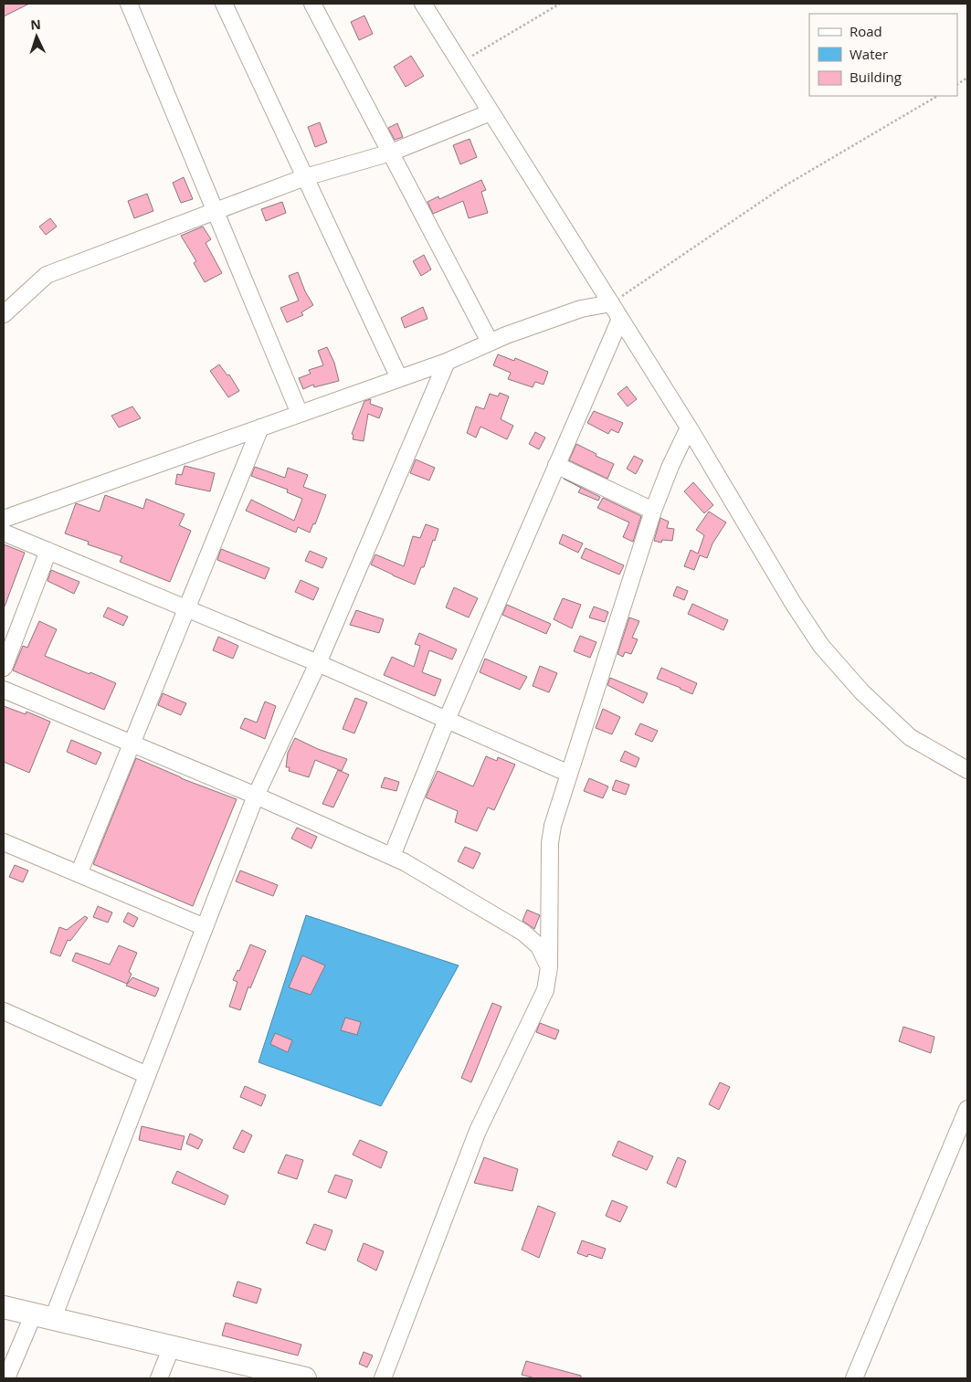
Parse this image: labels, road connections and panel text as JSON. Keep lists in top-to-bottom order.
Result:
{
  "legend": ["Road", "Water", "Building"],
  "north": "top"
}
